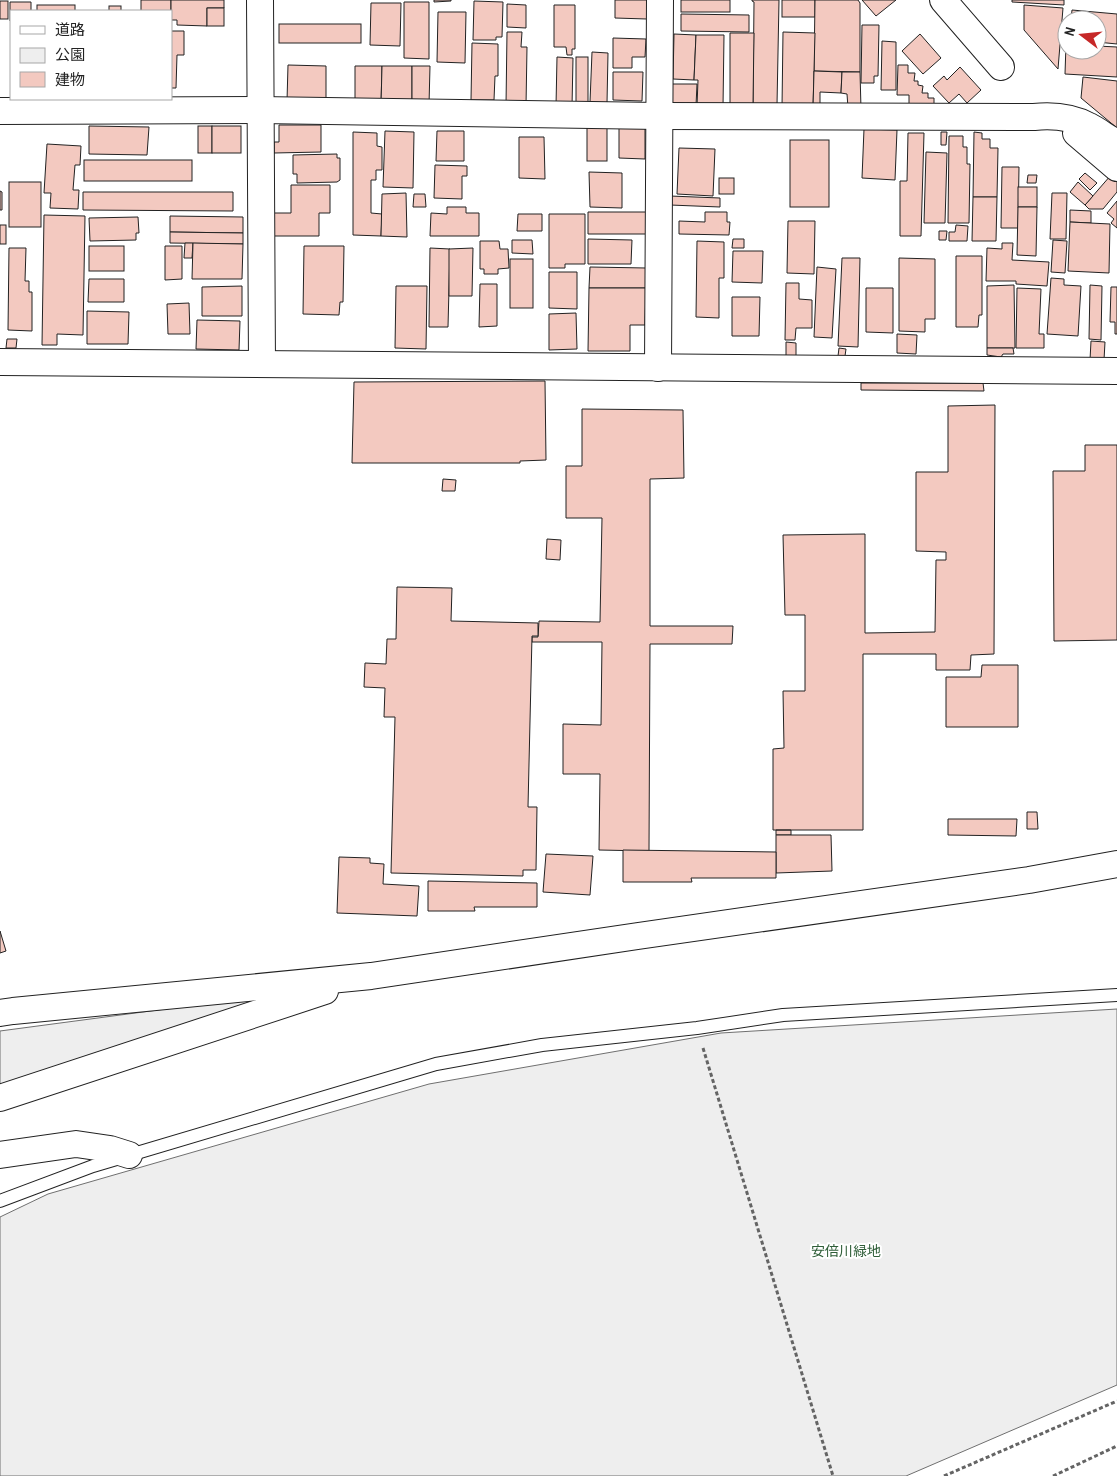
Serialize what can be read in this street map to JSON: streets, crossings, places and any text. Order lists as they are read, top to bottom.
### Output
{
  "parks": ["安倍川緑地"],
  "legend": ["道路", "公園", "建物"],
  "north": "left"
}
